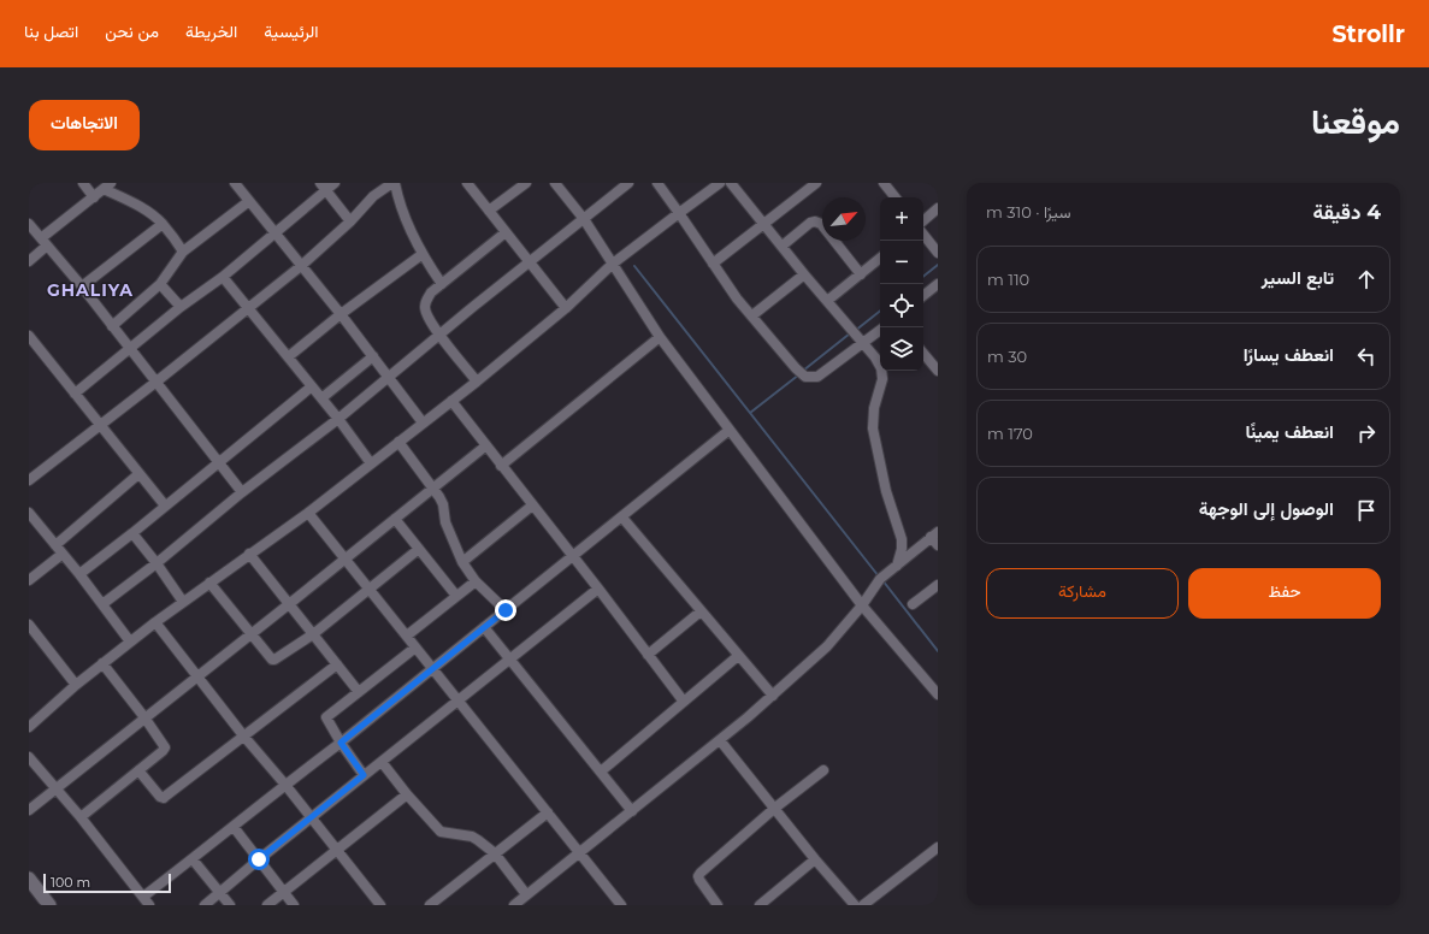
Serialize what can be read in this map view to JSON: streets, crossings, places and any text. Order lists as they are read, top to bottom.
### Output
{
  "districts": ["GHALIYA"],
  "scale_bar": "100 m",
  "north": "top right",
  "page": {
    "header": "Strollr",
    "nav": [
      "الرئيسية",
      "الخريطة",
      "من نحن",
      "اتصل بنا"
    ],
    "title": "موقعنا",
    "buttons": [
      "الاتجاهات",
      ["حفظ", "مشاركة"]
    ],
    "heading": ["4 دقيقة", "سيرًا · 310 m"],
    "map_buttons": ["+", "−"],
    "list": [
      ["تابع السير", "110 m"],
      ["انعطف يسارًا", "30 m"],
      ["انعطف يمينًا", "170 m"],
      "الوصول إلى الوجهة"
    ],
    "scale": "100 m"
  }
}
